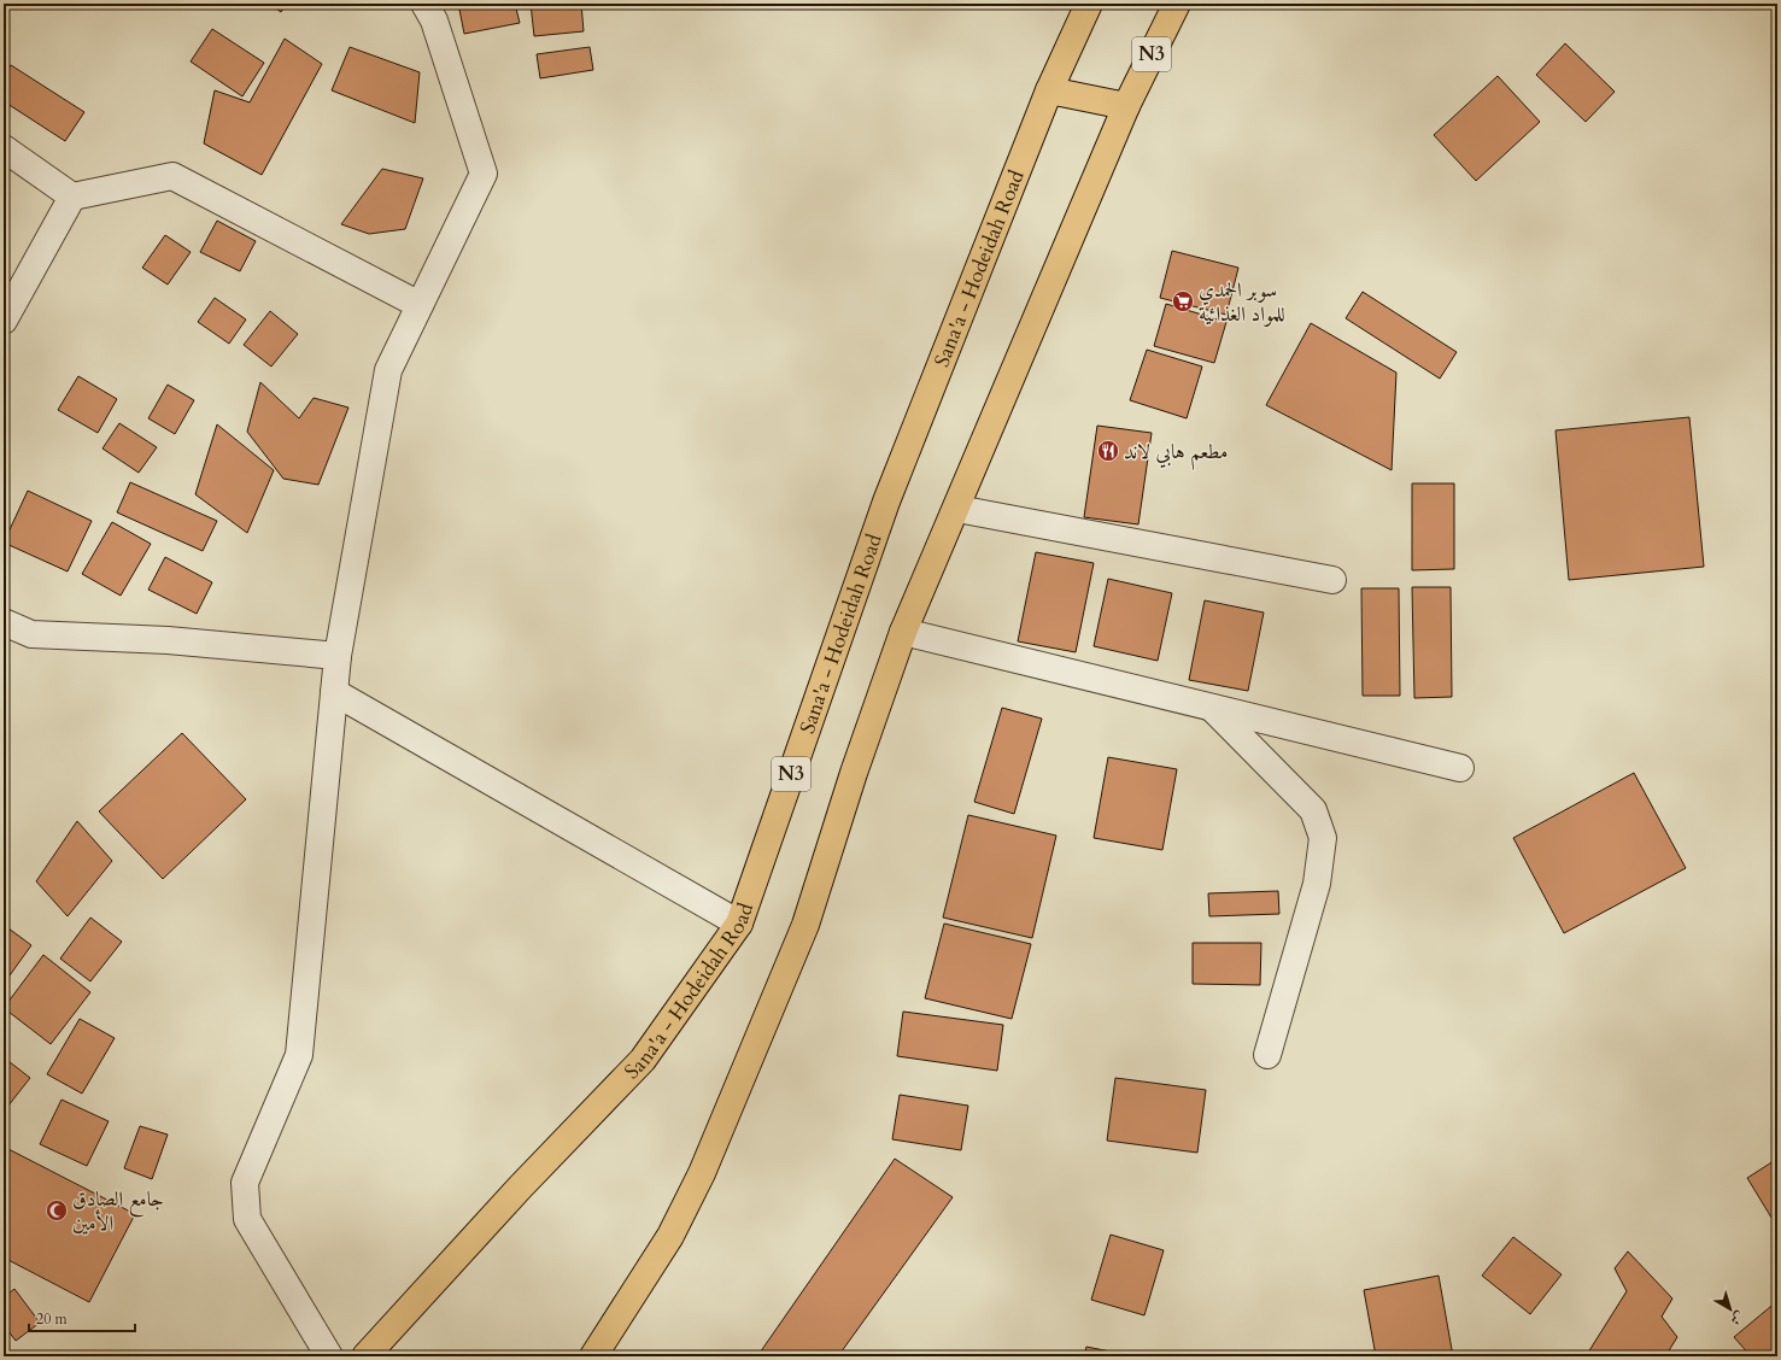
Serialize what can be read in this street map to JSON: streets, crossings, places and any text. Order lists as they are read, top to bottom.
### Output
{
  "streets": {
    "main road": ["N3", "Sana'a - Hodeidah Road"]
  },
  "places": {
    "supermarket": ["سوبر الحمدي للمواد الغذائية"],
    "restaurant": ["مطعم هابي لاند"],
    "mosque": ["جامع الصادق الأمين"]
  },
  "scale_bar": "20 m",
  "north": "bottom right"
}
